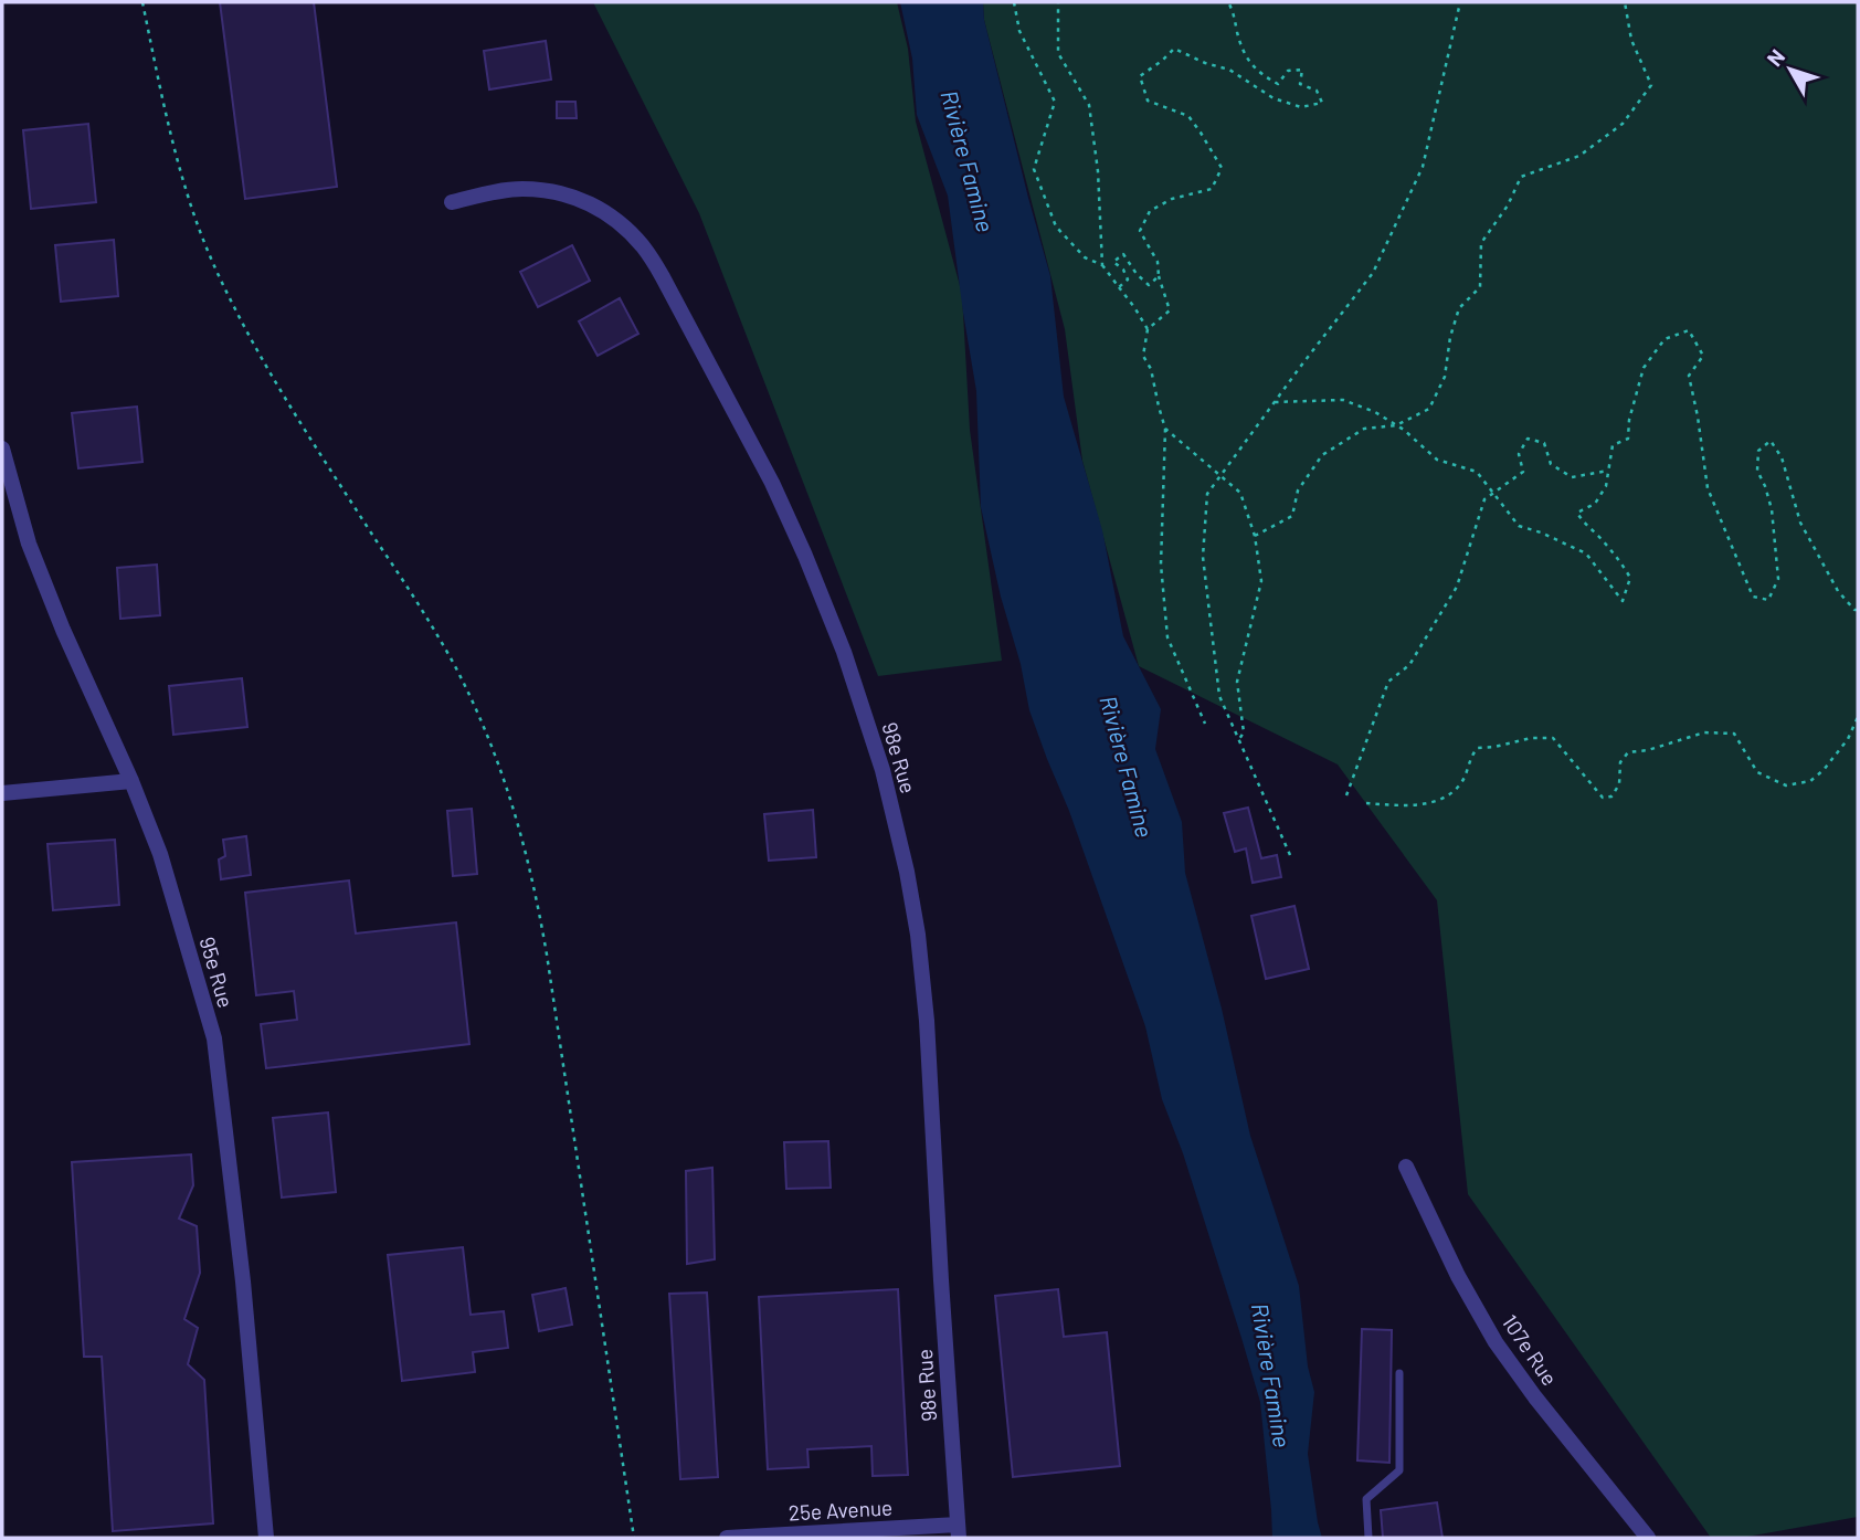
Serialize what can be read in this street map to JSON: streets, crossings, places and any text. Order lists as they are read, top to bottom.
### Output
{
  "streets": {
    "street": [
      "98e Rue",
      "95e Rue",
      "107e Rue",
      "25e Avenue"
    ]
  },
  "crossings": [
    ["98e Rue", "25e Avenue"]
  ],
  "water": ["Rivière Famine"],
  "north": "top left"
}
